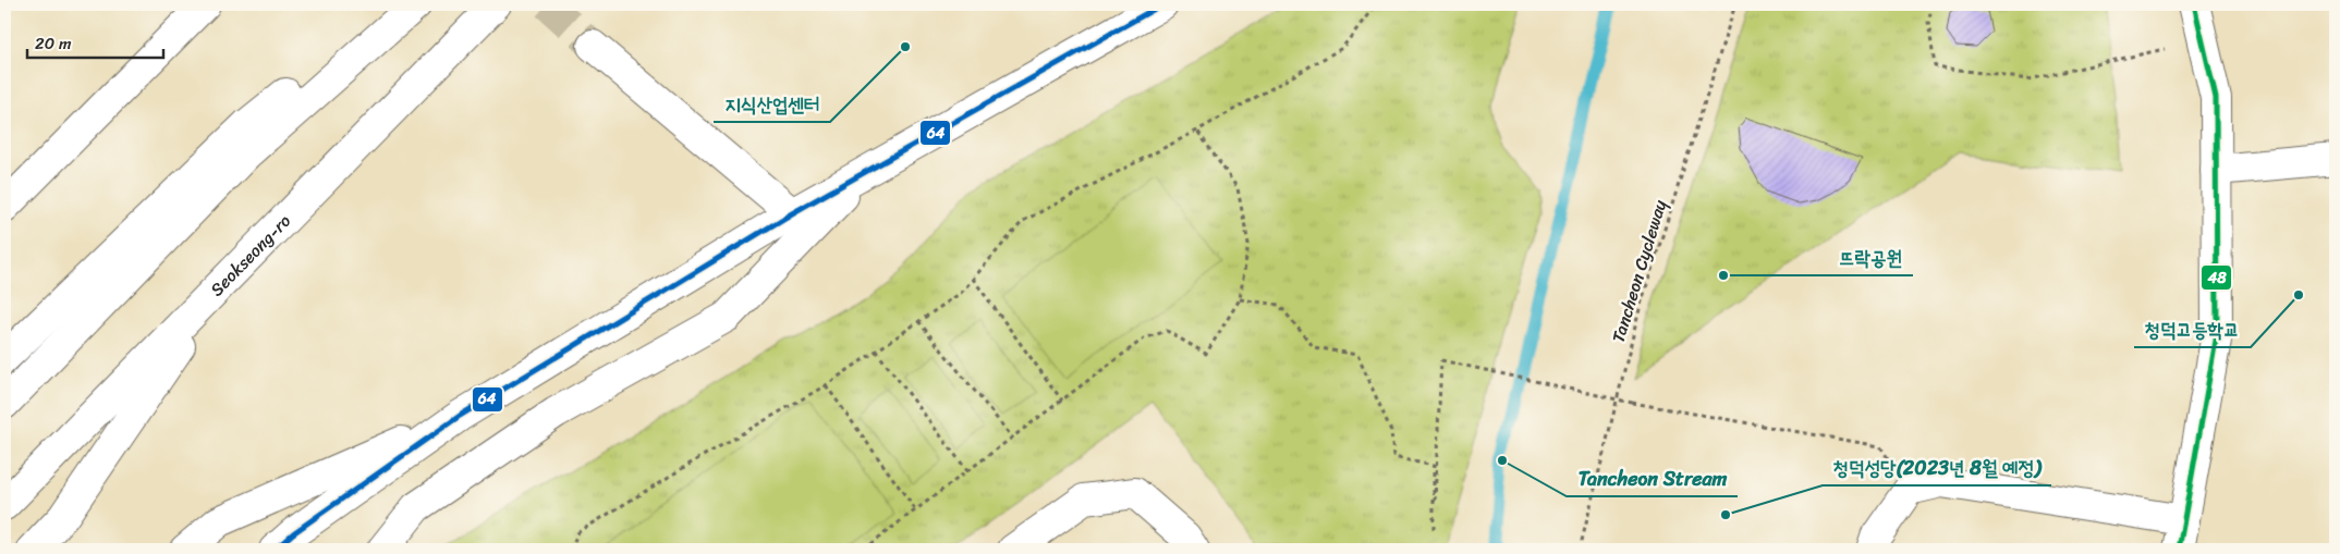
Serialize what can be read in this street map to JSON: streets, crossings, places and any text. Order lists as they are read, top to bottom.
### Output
{
  "streets": {
    "main road": ["Seokseong-ro"],
    "path": ["Tancheon Cycleway"]
  },
  "places": [
    "지식산업센터",
    "뜨락공원",
    "청덕고등학교",
    "Tancheon Stream",
    "청덕성당(2023년 8월 예정)"
  ],
  "lines": ["transit line 64", "transit line 48"],
  "scale_bar": "20 m"
}
